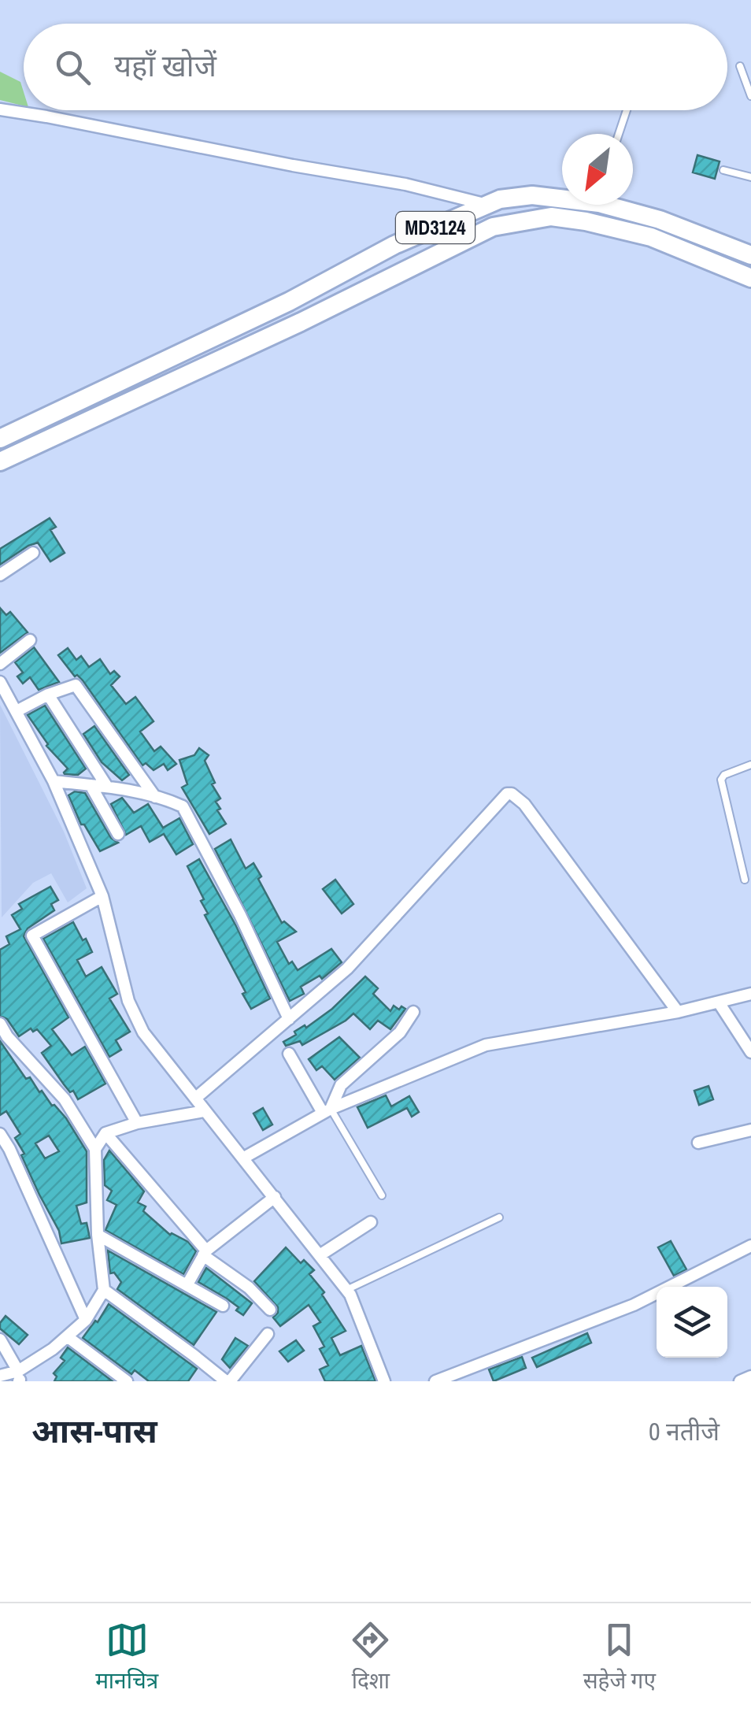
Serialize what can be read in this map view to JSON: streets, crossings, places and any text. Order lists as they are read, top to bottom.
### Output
{
  "streets": {
    "main road": ["MD3124"]
  },
  "north": "bottom left",
  "page": {
    "search": "यहाँ खोजें",
    "heading": ["आस-पास", "0 नतीजे"],
    "nav": ["मानचित्र", "दिशा", "सहेजे गए"]
  }
}
